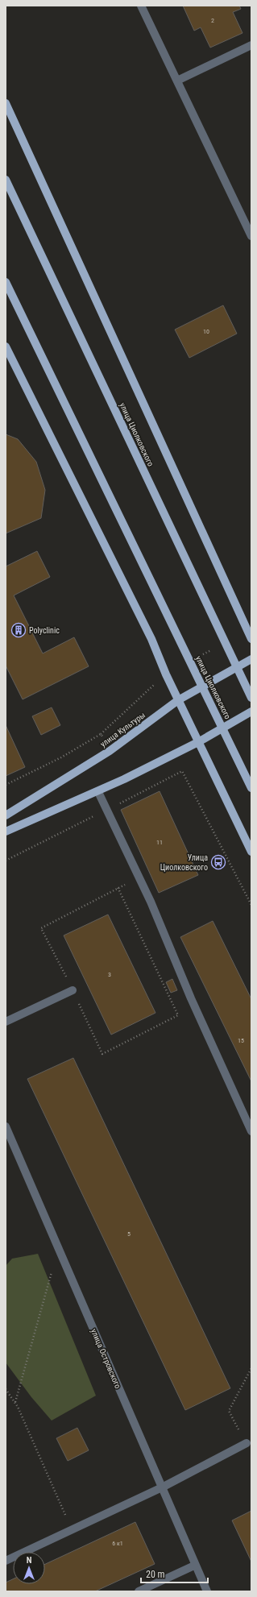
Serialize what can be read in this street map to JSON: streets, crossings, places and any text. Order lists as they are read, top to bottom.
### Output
{
  "streets": {
    "main road": ["улица Циолковского", "улица Культуры"],
    "street": ["улица Островского"]
  },
  "places": {
    "building": ["Polyclinic"],
    "bus stop": ["Улица Циолковского"]
  },
  "house_numbers": [
    "2",
    "10",
    "11",
    "3",
    "15",
    "5",
    "6 к1"
  ],
  "scale_bar": "20 m",
  "north": "top"
}
